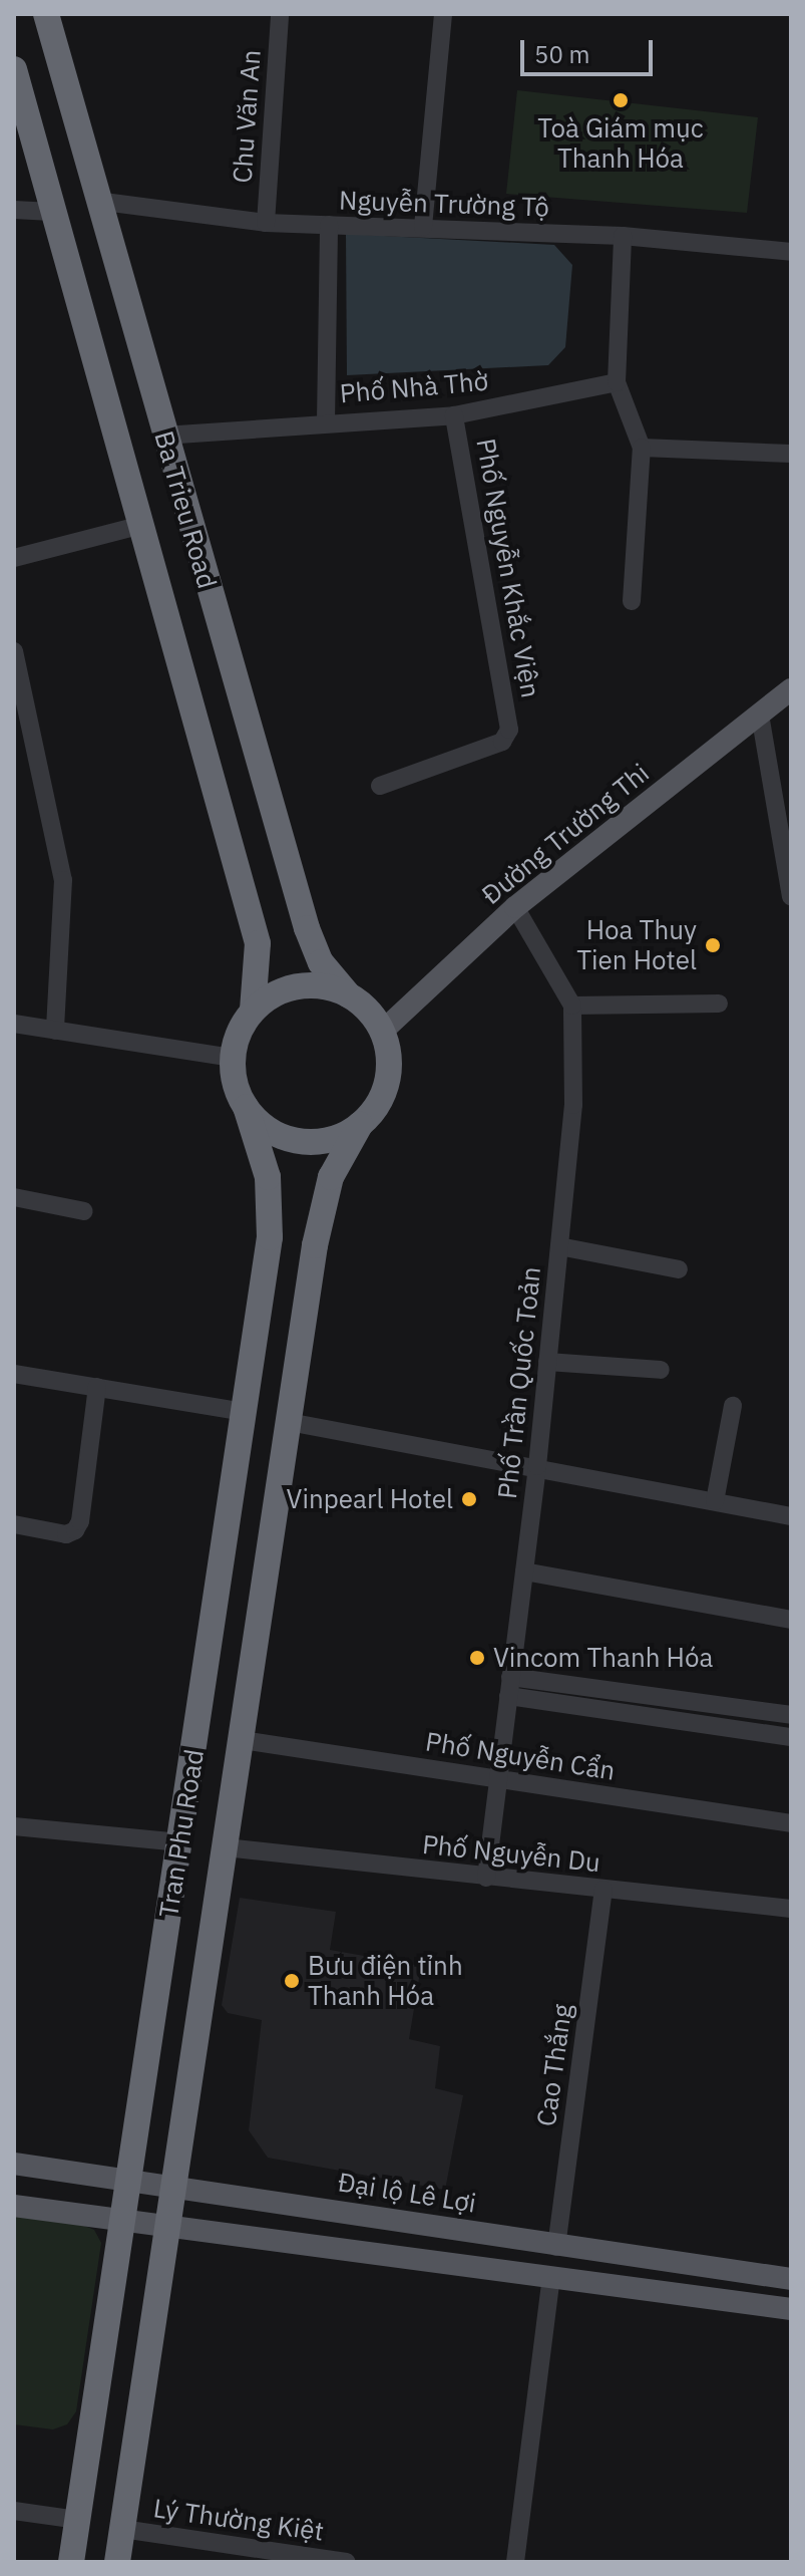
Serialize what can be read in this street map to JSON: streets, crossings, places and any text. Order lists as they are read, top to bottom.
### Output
{
  "streets": {
    "highway": ["Ba Trieu Road", "Tran Phu Road"],
    "main road": ["Đường Trường Thi", "Đại lộ Lê Lợi"],
    "street": [
      "Chu Văn An",
      "Nguyễn Trường Tộ",
      "Phố Nhà Thờ",
      "Phố Nguyễn Khắc Viện",
      "Phố Trần Quốc Toản",
      "Phố Nguyễn Cẩn",
      "Phố Nguyễn Du",
      "Cao Thắng",
      "Lý Thường Kiệt"
    ]
  },
  "crossings": [
    ["Chu Văn An", "Nguyễn Trường Tộ"],
    ["Nguyễn Trường Tộ", "Ba Trieu Road"],
    ["Phố Nhà Thờ", "Ba Trieu Road"],
    ["Phố Nhà Thờ", "Phố Nguyễn Khắc Viện"],
    ["Ba Trieu Road", "Đường Trường Thi"],
    ["Ba Trieu Road", "Tran Phu Road"],
    ["Đường Trường Thi", "Phố Trần Quốc Toản"],
    ["Đường Trường Thi", "Tran Phu Road"],
    ["Phố Trần Quốc Toản", "Phố Nguyễn Cẩn"],
    ["Phố Trần Quốc Toản", "Phố Nguyễn Du"],
    ["Phố Nguyễn Cẩn", "Tran Phu Road"],
    ["Tran Phu Road", "Phố Nguyễn Du"],
    ["Tran Phu Road", "Đại lộ Lê Lợi"],
    ["Tran Phu Road", "Lý Thường Kiệt"],
    ["Phố Nguyễn Du", "Cao Thắng"],
    ["Cao Thắng", "Đại lộ Lê Lợi"]
  ],
  "places": [
    "Toà Giám mục Thanh Hóa",
    "Hoa Thuy Tien Hotel",
    "Vinpearl Hotel",
    "Vincom Thanh Hóa",
    "Bưu điện tỉnh Thanh Hóa"
  ],
  "scale_bar": "50 m"
}
